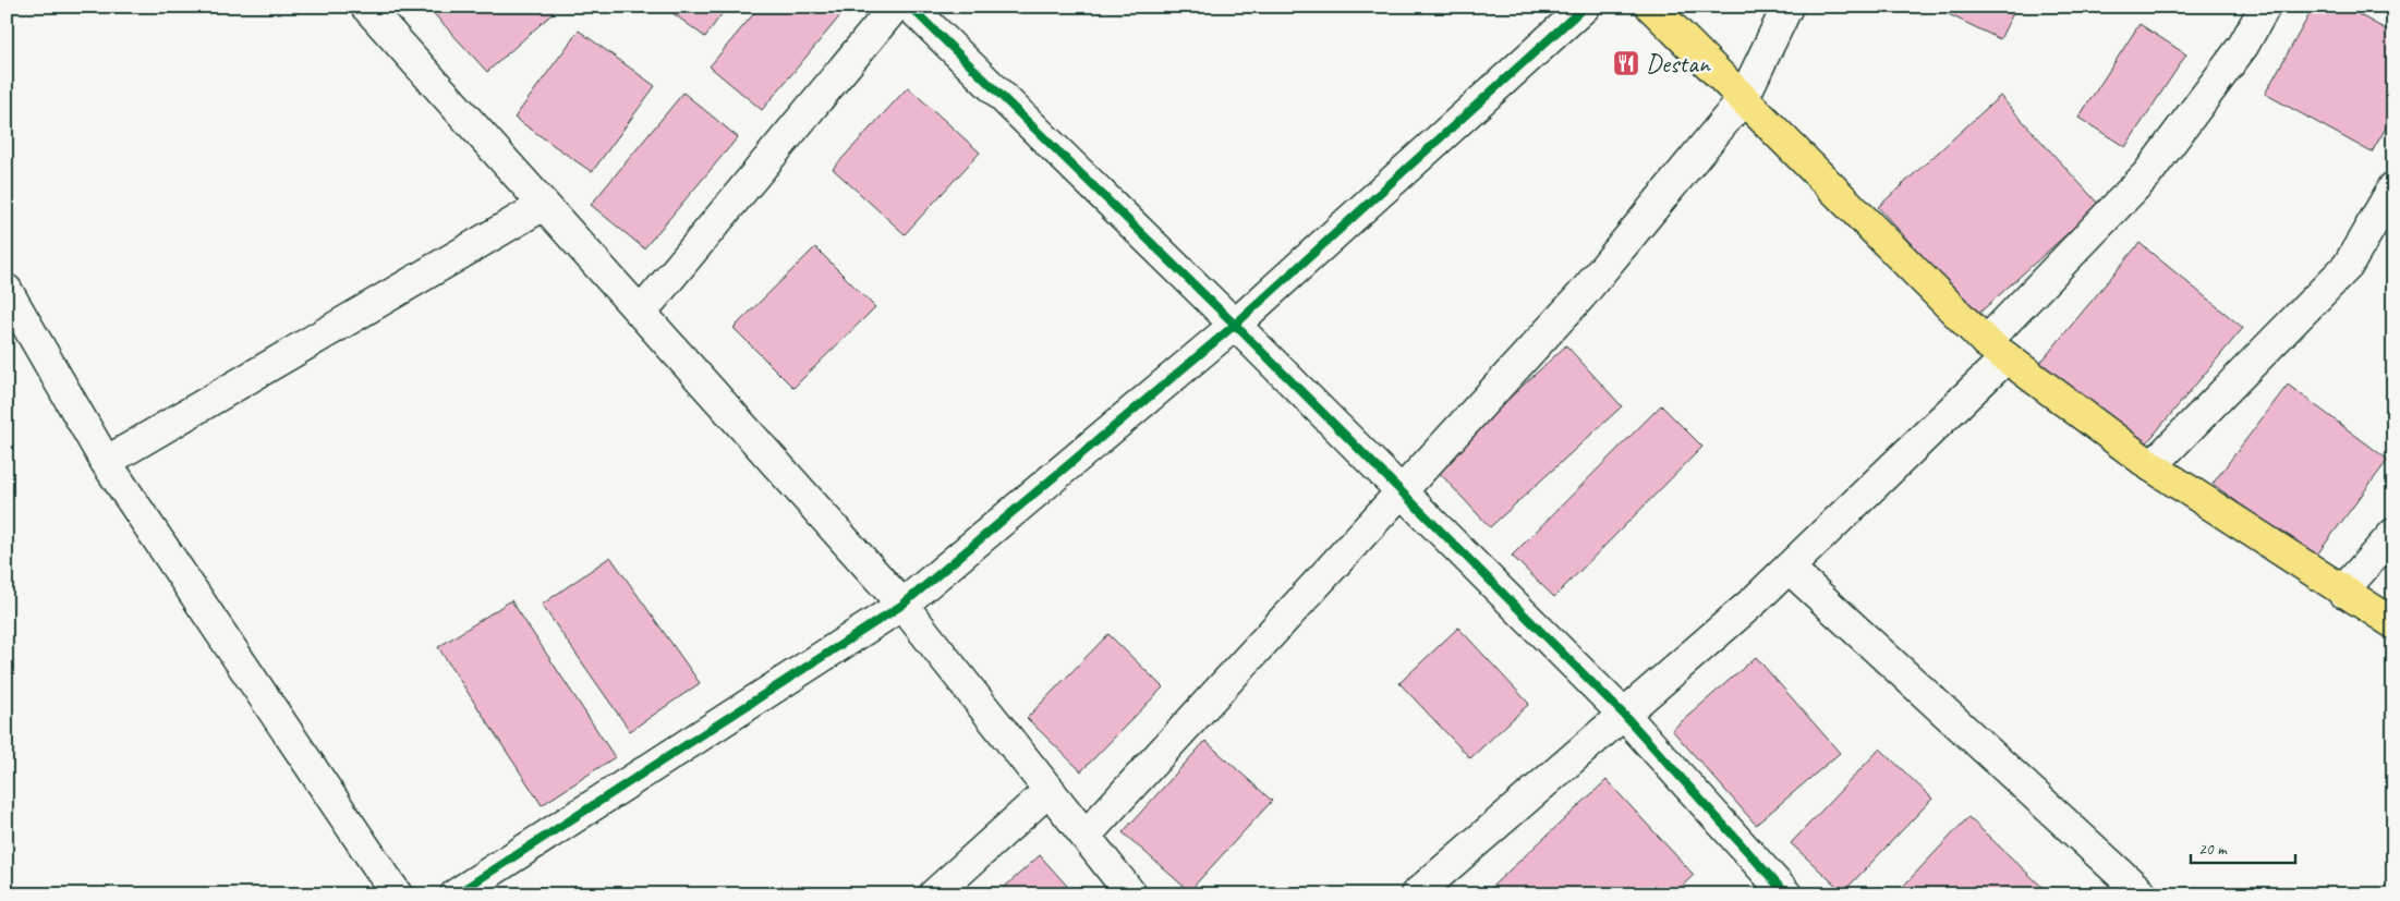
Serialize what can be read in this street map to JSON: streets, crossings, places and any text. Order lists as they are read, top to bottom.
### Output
{
  "places": {
    "restaurant": ["Destan"]
  },
  "scale_bar": "20 m"
}
